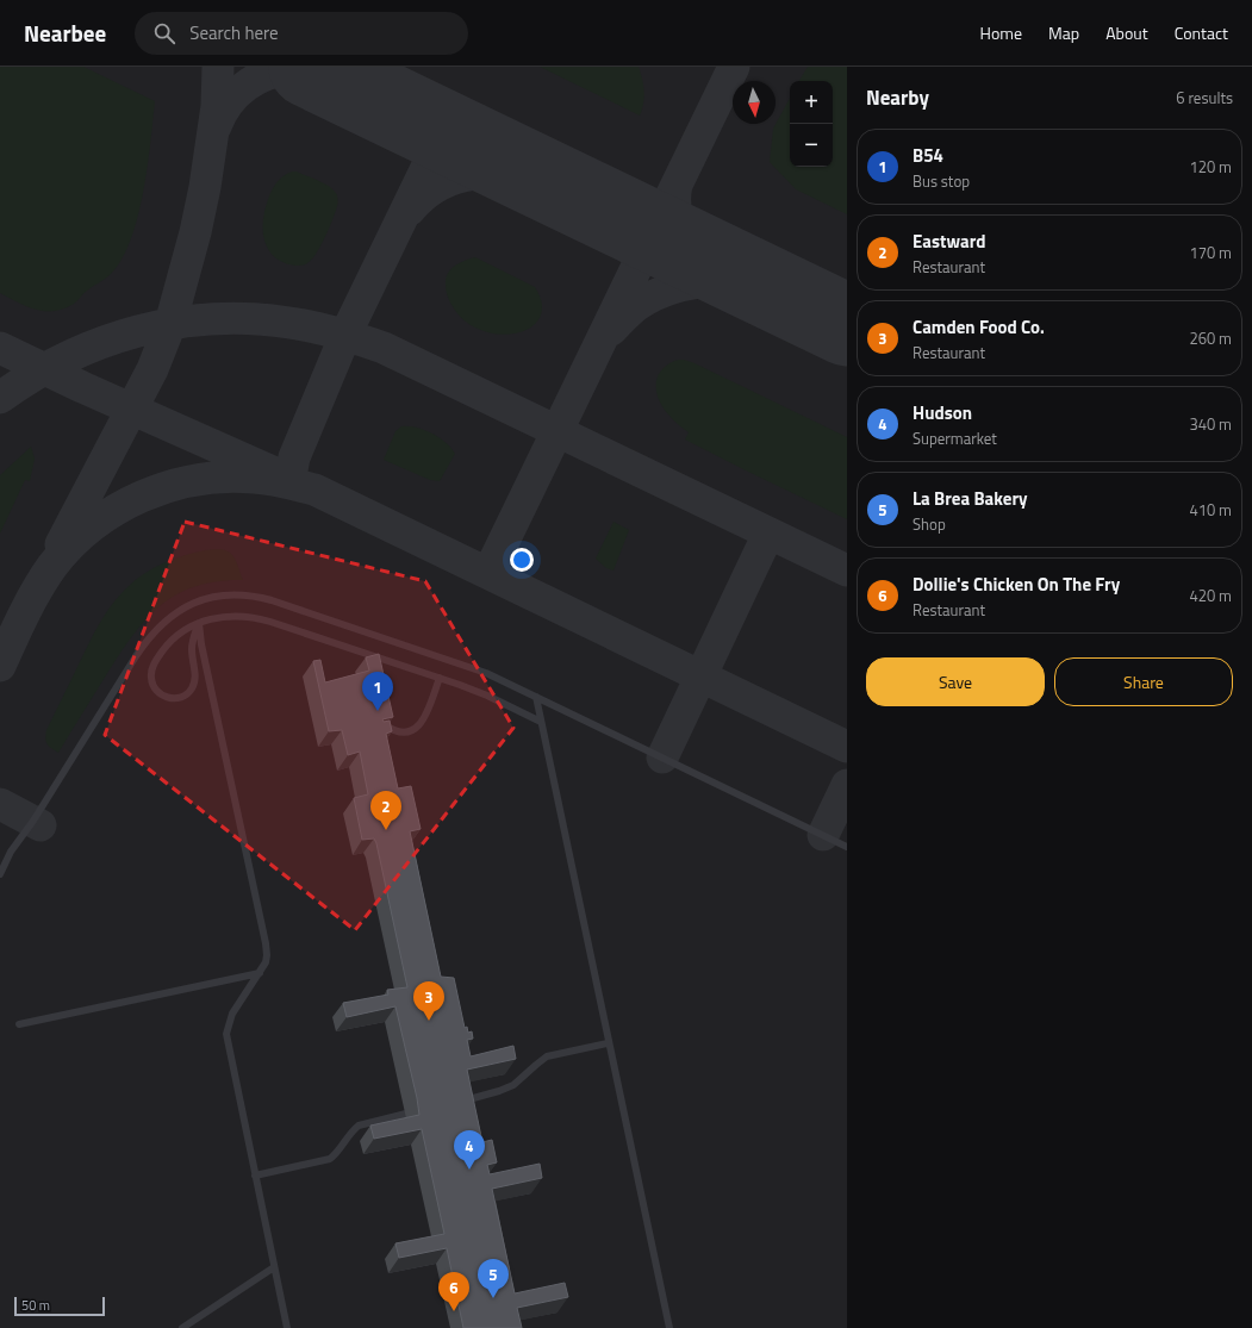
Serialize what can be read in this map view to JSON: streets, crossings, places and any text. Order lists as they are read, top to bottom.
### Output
{
  "scale_bar": "50 m",
  "north": "bottom",
  "page": {
    "header": "Nearbee",
    "search": "Search here",
    "nav": [
      "Home",
      "Map",
      "About",
      "Contact"
    ],
    "heading": ["Nearby", "6 results"],
    "map_buttons": ["+", "−"],
    "list": [
      {
        "mark": "1",
        "name": "B54",
        "note": "Bus stop",
        "value": "120 m"
      },
      {
        "mark": "2",
        "name": "Eastward",
        "note": "Restaurant",
        "value": "170 m"
      },
      {
        "mark": "3",
        "name": "Camden Food Co.",
        "note": "Restaurant",
        "value": "260 m"
      },
      {
        "mark": "4",
        "name": "Hudson",
        "note": "Supermarket",
        "value": "340 m"
      },
      {
        "mark": "5",
        "name": "La Brea Bakery",
        "note": "Shop",
        "value": "410 m"
      },
      {
        "mark": "6",
        "name": "Dollie's Chicken On The Fry",
        "note": "Restaurant",
        "value": "420 m"
      }
    ],
    "buttons": ["Save", "Share"],
    "pins": [
      "1",
      "2",
      "3",
      "4",
      "5",
      "6"
    ],
    "scale": "50 m"
  }
}
